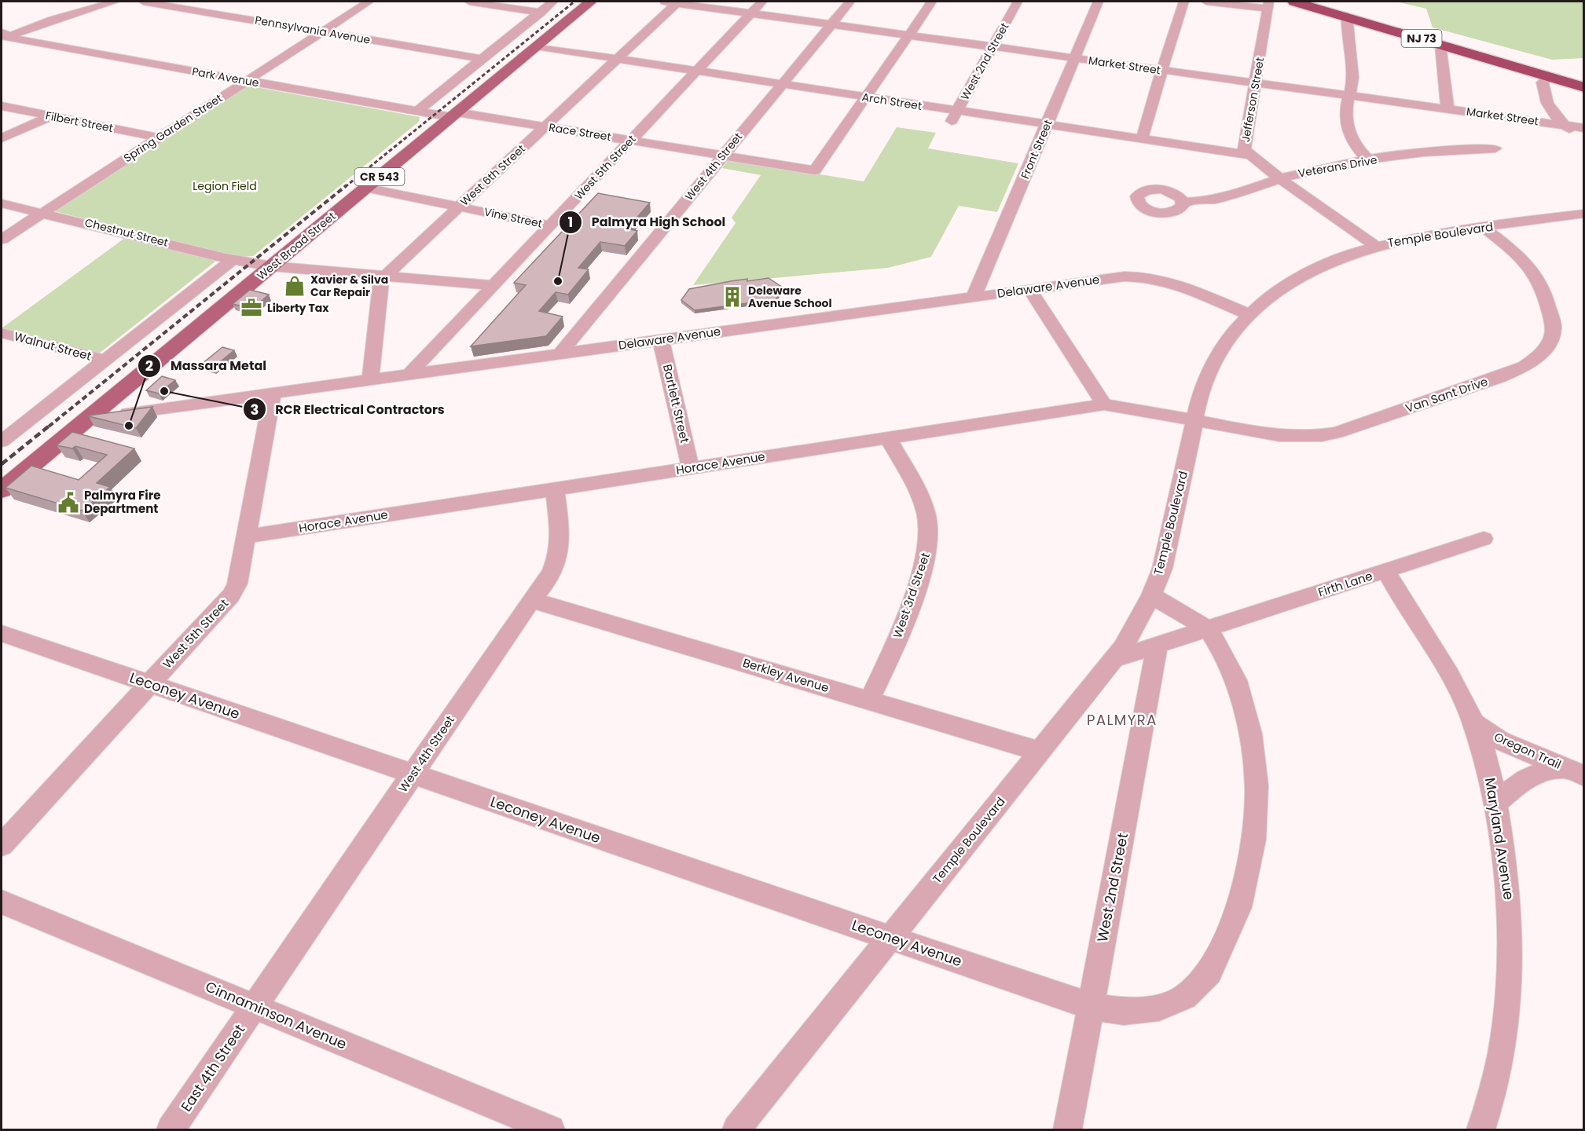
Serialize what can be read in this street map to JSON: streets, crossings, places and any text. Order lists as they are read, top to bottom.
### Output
{
  "streets": {
    "highway": ["NJ 73"],
    "main road": ["CR 543", "West Broad Street"],
    "street": [
      "Pennsylvania Avenue",
      "West 2nd Street",
      "Market Street",
      "Park Avenue",
      "Jefferson Street",
      "Arch Street",
      "Filbert Street",
      "Spring Garden Street",
      "Race Street",
      "Front Street",
      "West 4th Street",
      "Veterans Drive",
      "West 5th Street",
      "West 6th Street",
      "Vine Street",
      "Chestnut Street",
      "Temple Boulevard",
      "Delaware Avenue",
      "Walnut Street",
      "Van Sant Drive",
      "Bartlett Street",
      "Horace Avenue",
      "Firth Lane",
      "West 3rd Street",
      "Berkley Avenue",
      "Leconey Avenue",
      "Oregon Trail",
      "Maryland Avenue",
      "Cinnaminson Avenue",
      "East 4th Street"
    ]
  },
  "crossings": [
    ["Pennsylvania Avenue", "Spring Garden Street"],
    ["West 2nd Street", "Market Street"],
    ["West 2nd Street", "Arch Street"],
    ["West 2nd Street", "Firth Lane"],
    ["West 2nd Street", "Leconey Avenue"],
    ["Market Street", "Jefferson Street"],
    ["Market Street", "Front Street"],
    ["Market Street", "West 4th Street"],
    ["Market Street", "West 5th Street"],
    ["Market Street", "West 6th Street"],
    ["Park Avenue", "Spring Garden Street"],
    ["Park Avenue", "Race Street"],
    ["Park Avenue", "West Broad Street"],
    ["Jefferson Street", "Arch Street"],
    ["Jefferson Street", "Veterans Drive"],
    ["Jefferson Street", "Temple Boulevard"],
    ["Arch Street", "Race Street"],
    ["Arch Street", "Front Street"],
    ["Arch Street", "West 4th Street"],
    ["Arch Street", "West 5th Street"],
    ["Arch Street", "West 6th Street"],
    ["Arch Street", "West Broad Street"],
    ["Filbert Street", "Spring Garden Street"],
    ["Spring Garden Street", "Chestnut Street"],
    ["Race Street", "West 4th Street"],
    ["Race Street", "West 5th Street"],
    ["Race Street", "West 6th Street"],
    ["Race Street", "West Broad Street"],
    ["Front Street", "Delaware Avenue"],
    ["West 4th Street", "Delaware Avenue"],
    ["West 4th Street", "Horace Avenue"],
    ["West 4th Street", "Berkley Avenue"],
    ["West 4th Street", "Leconey Avenue"],
    ["West 4th Street", "Cinnaminson Avenue"],
    ["West 4th Street", "East 4th Street"],
    ["West 5th Street", "Vine Street"],
    ["West 5th Street", "Chestnut Street"],
    ["West 5th Street", "Delaware Avenue"],
    ["West 5th Street", "Horace Avenue"],
    ["West 5th Street", "Leconey Avenue"],
    ["West 6th Street", "Vine Street"],
    ["West 6th Street", "Chestnut Street"],
    ["West 6th Street", "Delaware Avenue"],
    ["Vine Street", "West Broad Street"],
    ["Chestnut Street", "West Broad Street"],
    ["Temple Boulevard", "Delaware Avenue"],
    ["Temple Boulevard", "Van Sant Drive"],
    ["Temple Boulevard", "Horace Avenue"],
    ["Temple Boulevard", "Firth Lane"],
    ["Temple Boulevard", "Berkley Avenue"],
    ["Temple Boulevard", "Leconey Avenue"],
    ["West Broad Street", "Delaware Avenue"],
    ["Delaware Avenue", "Bartlett Street"],
    ["Van Sant Drive", "Horace Avenue"],
    ["Bartlett Street", "Horace Avenue"],
    ["Horace Avenue", "West 3rd Street"],
    ["Firth Lane", "Leconey Avenue"],
    ["Firth Lane", "Maryland Avenue"],
    ["West 3rd Street", "Berkley Avenue"],
    ["Oregon Trail", "Maryland Avenue"],
    ["Cinnaminson Avenue", "East 4th Street"]
  ],
  "districts": ["PALMYRA"],
  "parks": ["Legion Field"],
  "places": {
    "other": ["Palmyra High School", "RCR Electrical Contractors", "Massara Metal"],
    "shop": ["Xavier & Silva Car Repair"],
    "building": ["Deleware Avenue School"],
    "office": ["Liberty Tax"],
    "public building": ["Palmyra Fire Department"]
  }
}
